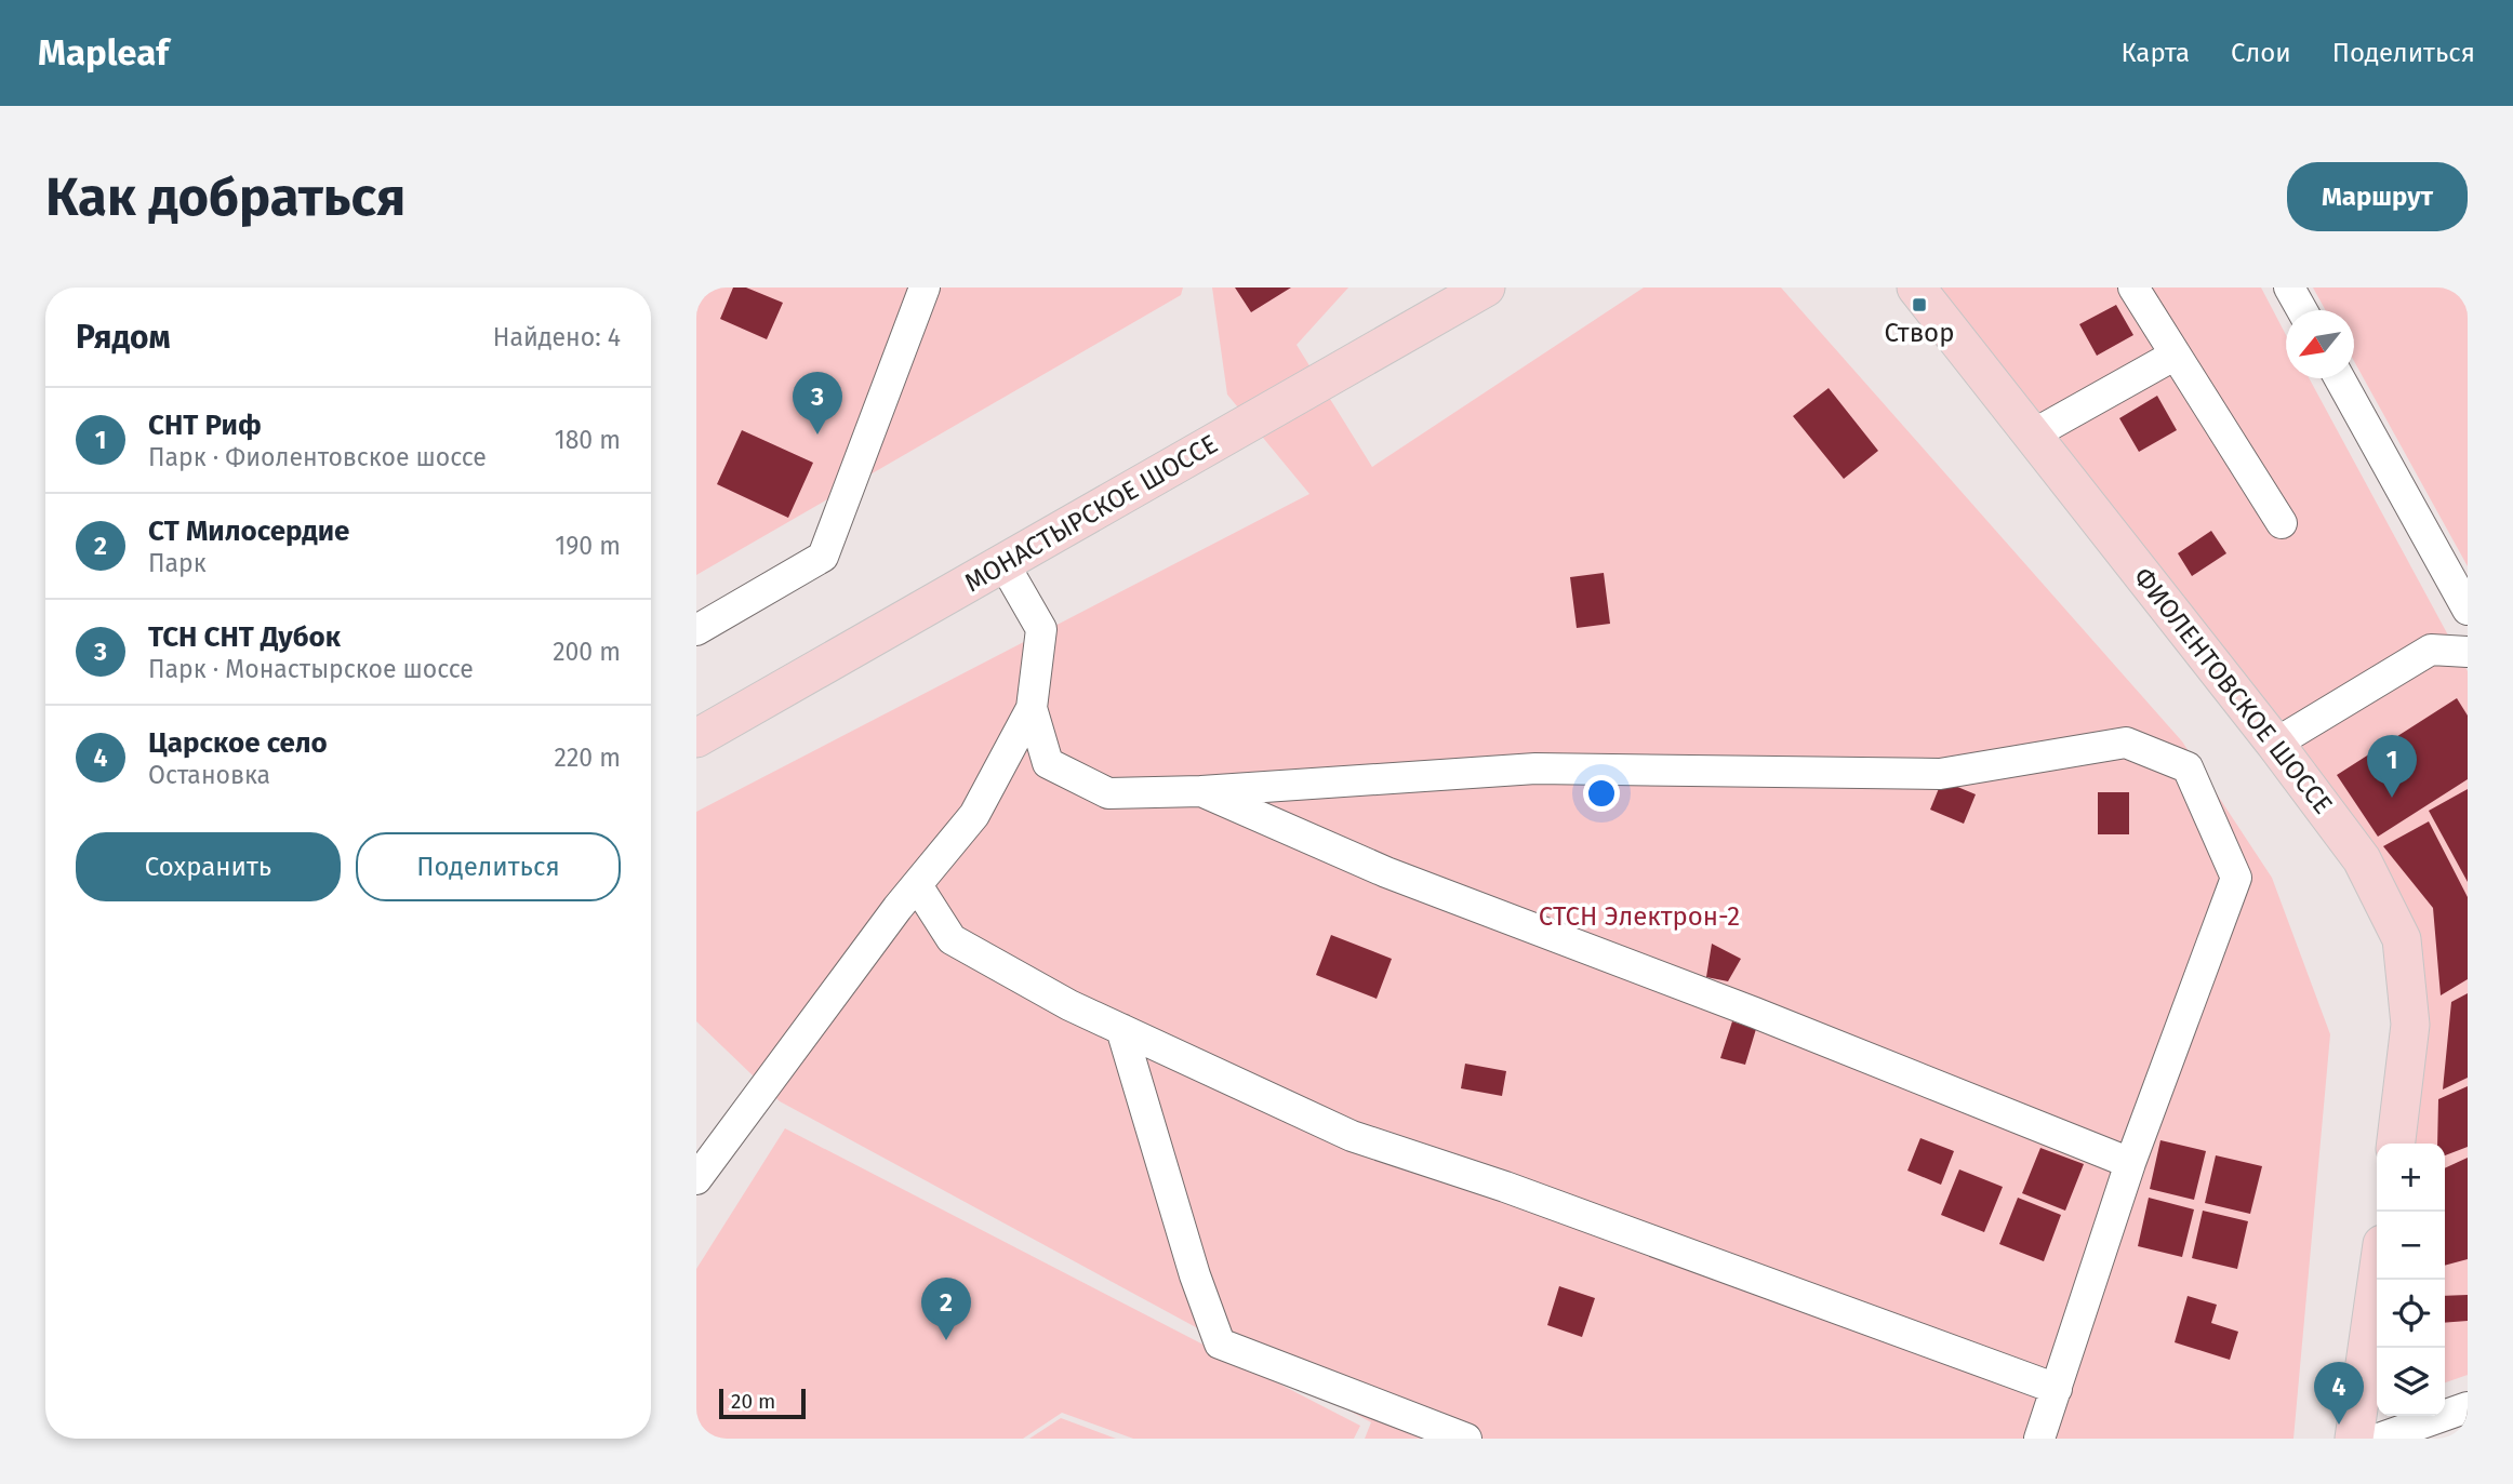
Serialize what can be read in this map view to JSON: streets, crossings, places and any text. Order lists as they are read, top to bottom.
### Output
{
  "streets": {
    "main road": ["МОНАСТЫРСКОЕ ШОССЕ", "ФИОЛЕНТОВСКОЕ ШОССЕ"]
  },
  "parks": ["СТСН Электрон-2"],
  "places": {
    "transit": ["Створ"]
  },
  "scale_bar": "20 m",
  "north": "bottom left",
  "page": {
    "header": "Mapleaf",
    "nav": ["Карта", "Слои", "Поделиться"],
    "buttons": [
      "Маршрут",
      ["Сохранить", "Поделиться"]
    ],
    "title": "Как добраться",
    "heading": ["Рядом", "Найдено: 4"],
    "pins": [
      "3",
      "1",
      "2",
      "4"
    ],
    "list": [
      {
        "mark": "1",
        "name": "СНТ Риф",
        "note": "Парк · Фиолентовское шоссе",
        "value": "180 m"
      },
      {
        "mark": "2",
        "name": "СТ Милосердие",
        "note": "Парк",
        "value": "190 m"
      },
      {
        "mark": "3",
        "name": "ТСН СНТ Дубок",
        "note": "Парк · Монастырское шоссе",
        "value": "200 m"
      },
      {
        "mark": "4",
        "name": "Царское село",
        "note": "Остановка",
        "value": "220 m"
      }
    ],
    "map_buttons": ["+", "−"],
    "scale": "20 m"
  }
}
